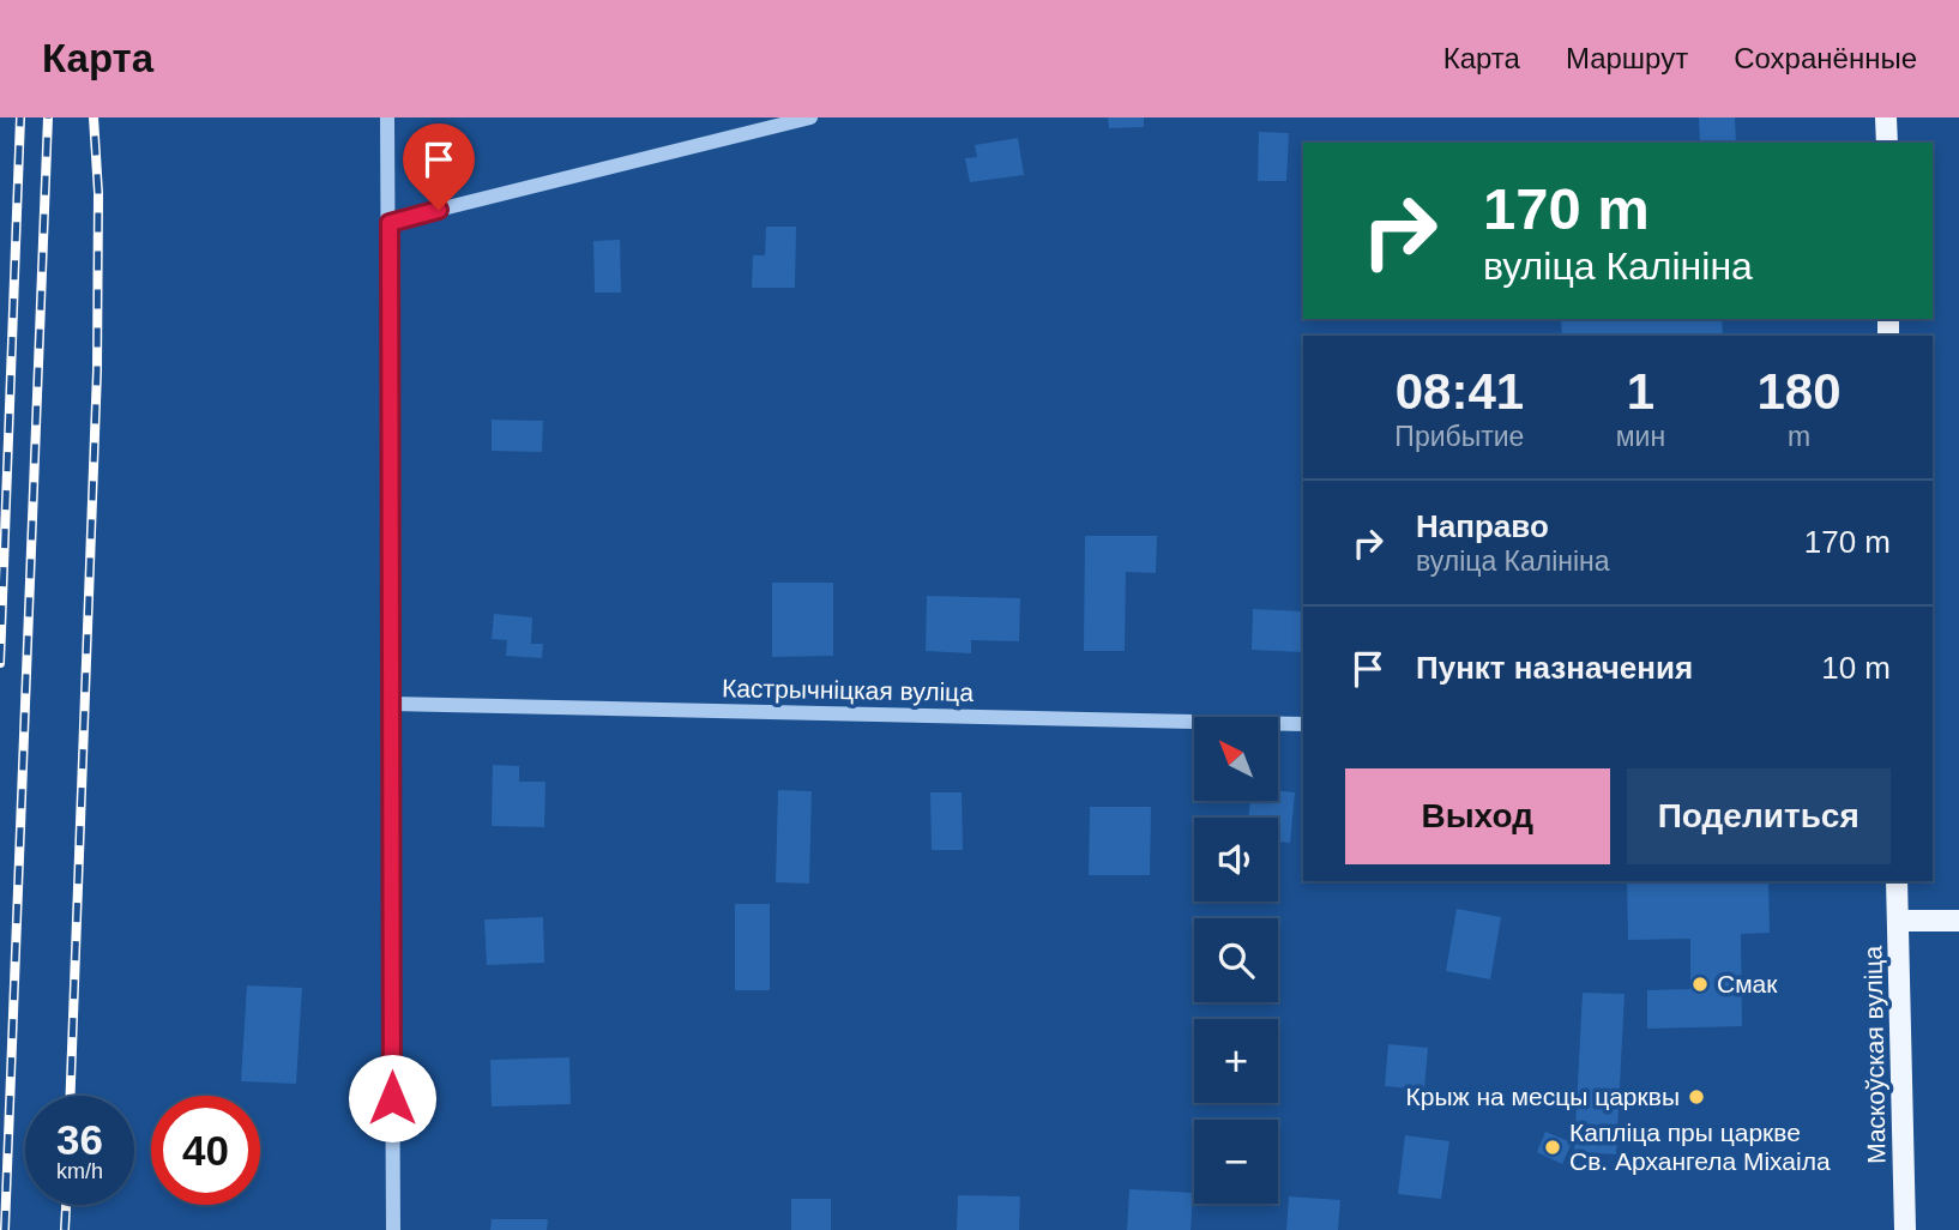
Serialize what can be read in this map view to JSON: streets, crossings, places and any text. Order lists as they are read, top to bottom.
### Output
{
  "streets": {
    "main road": ["Маскоўская вуліца"],
    "street": ["Кастрычніцкая вуліца"]
  },
  "places": ["Смак", "Крыж на месцы царквы", "Капліца пры царкве Св. Архангела Міхаіла"],
  "north": "top left",
  "page": {
    "header": "Карта",
    "nav": ["Карта", "Маршрут", "Сохранённые"],
    "turn": ["170 m", "вуліца Калініна"],
    "eta": [
      "08:41",
      "Прибытие",
      "1",
      "мин",
      "180",
      "m"
    ],
    "list": [
      {
        "name": "Направо",
        "note": "вуліца Калініна",
        "value": "170 m"
      },
      {
        "name": "Пункт назначения",
        "value": "10 m"
      }
    ],
    "map_buttons": ["+", "−"],
    "buttons": ["Выход", "Поделиться"],
    "speed": "36 km/h",
    "limit": "40"
  }
}
